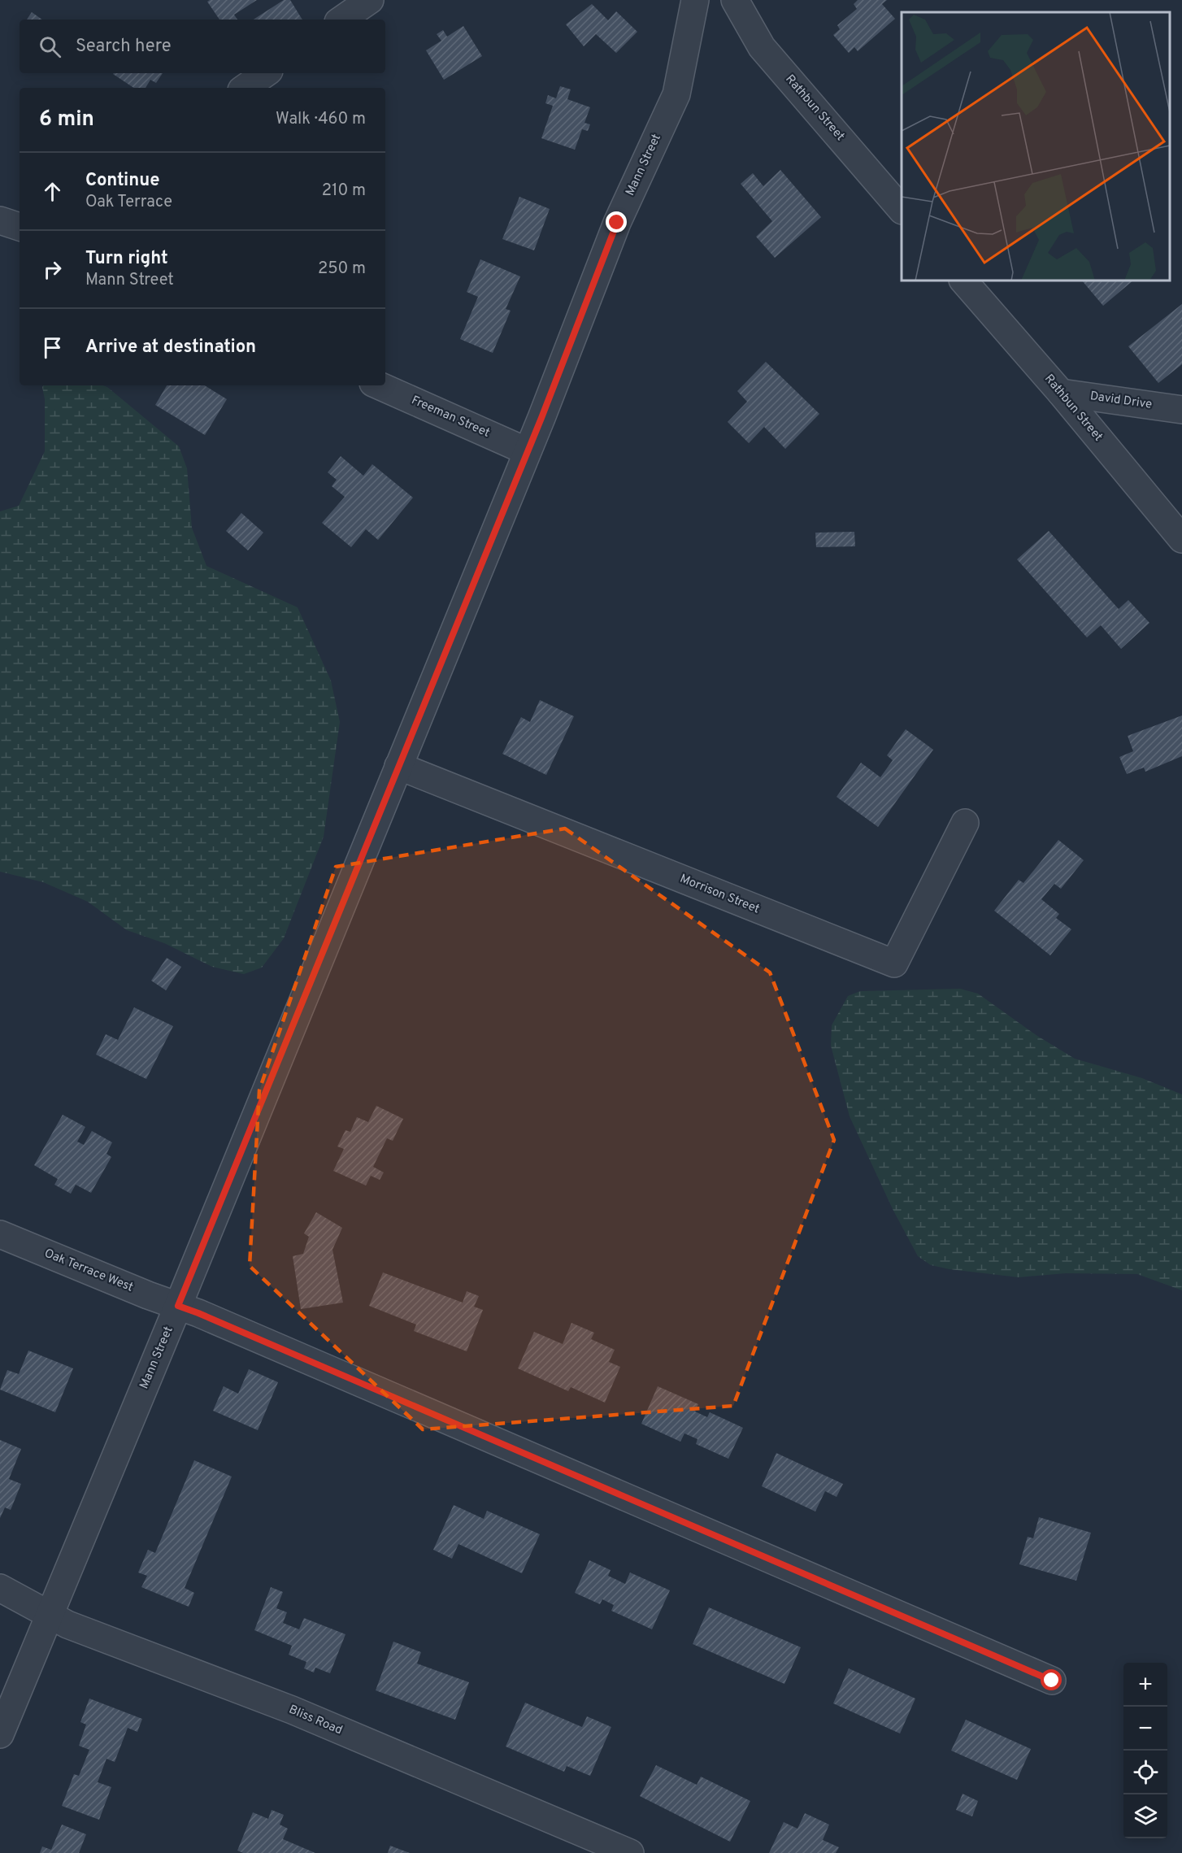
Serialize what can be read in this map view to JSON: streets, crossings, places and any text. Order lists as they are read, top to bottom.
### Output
{
  "streets": {
    "street": [
      "Rathbun Street",
      "Mann Street",
      "David Drive",
      "Freeman Street",
      "Morrison Street",
      "Oak Terrace West",
      "Bliss Road"
    ]
  },
  "crossings": [
    ["Rathbun Street", "David Drive"],
    ["Mann Street", "Freeman Street"],
    ["Mann Street", "Morrison Street"],
    ["Mann Street", "Oak Terrace West"],
    ["Mann Street", "Bliss Road"]
  ],
  "page": {
    "search": "Search here",
    "heading": ["6 min", "Walk · 460 m"],
    "list": [
      ["Continue", "Oak Terrace", "210 m"],
      ["Turn right", "Mann Street", "250 m"],
      "Arrive at destination"
    ],
    "map_buttons": ["+", "−"]
  }
}
